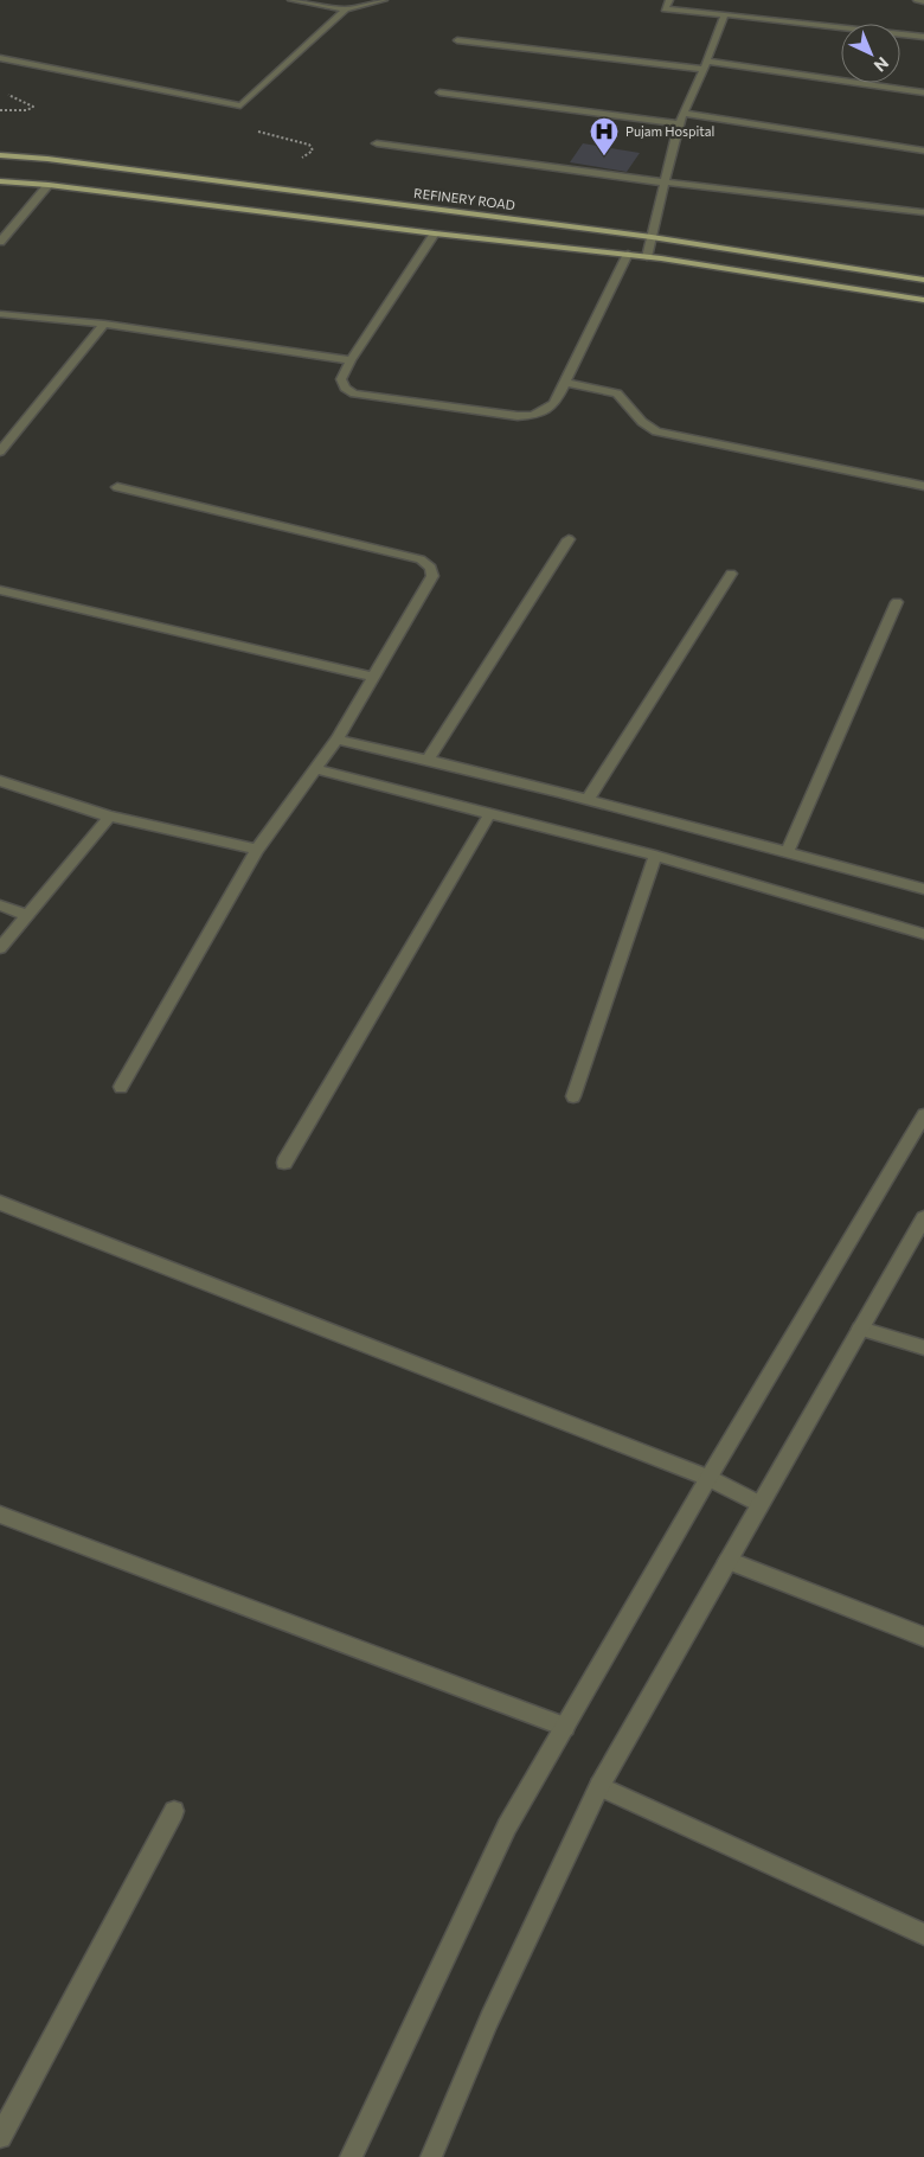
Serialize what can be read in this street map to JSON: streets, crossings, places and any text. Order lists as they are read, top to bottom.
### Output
{
  "streets": {
    "main road": ["REFINERY ROAD"]
  },
  "places": {
    "hospital": ["Pujam Hospital"]
  },
  "north": "bottom right"
}
